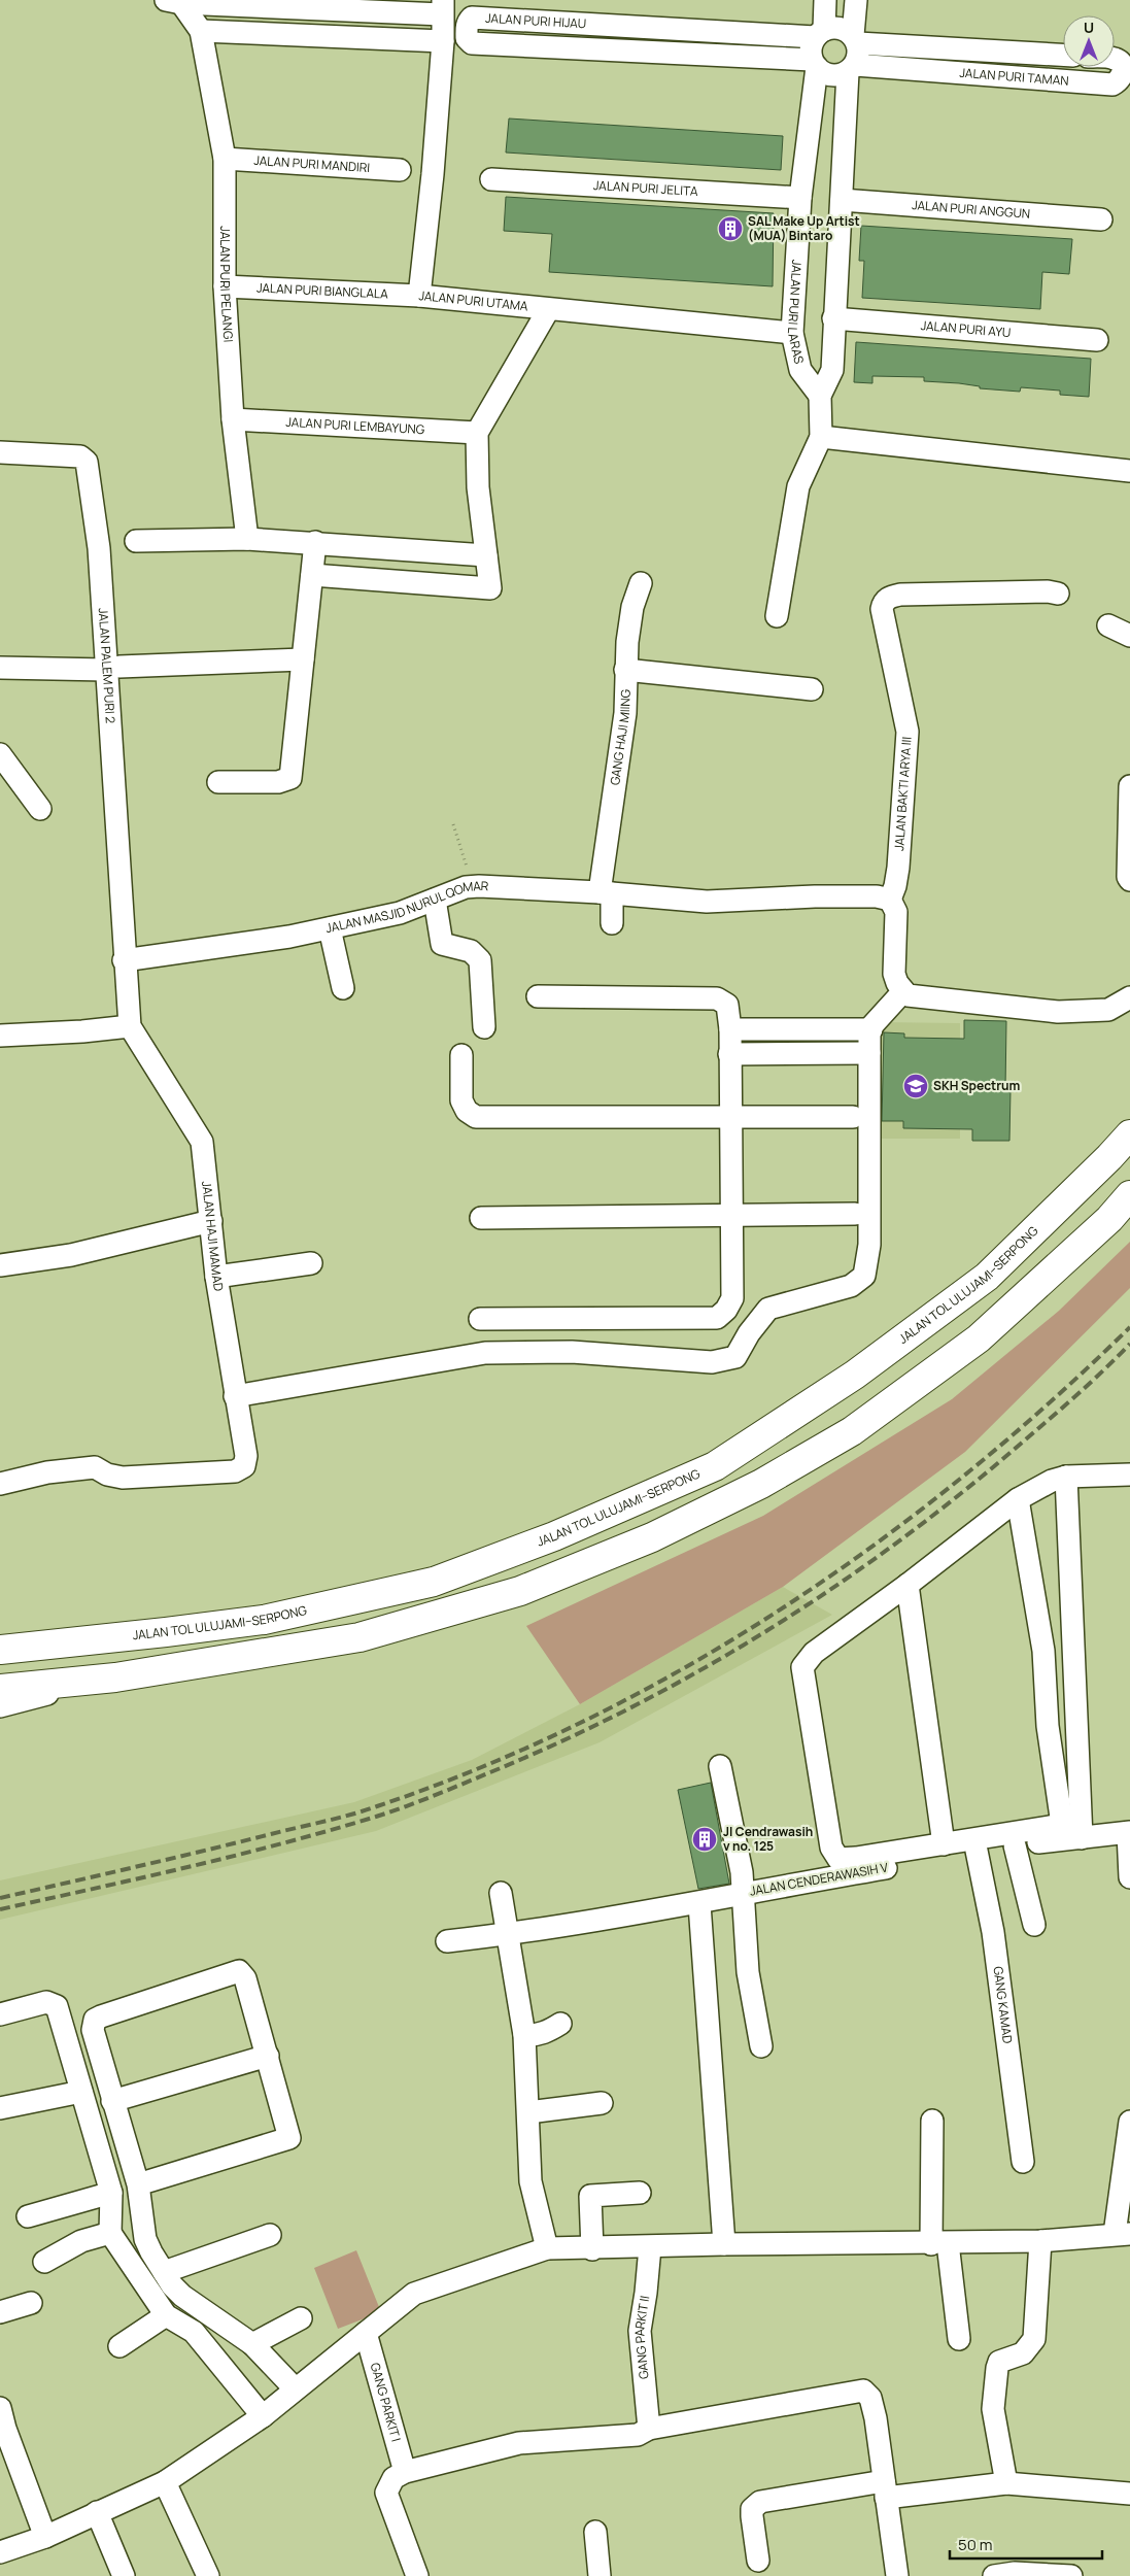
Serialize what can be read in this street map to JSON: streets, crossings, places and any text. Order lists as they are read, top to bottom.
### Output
{
  "streets": {
    "highway": ["JALAN TOL ULUJAMI–SERPONG"],
    "street": [
      "JALAN PURI HIJAU",
      "JALAN PURI TAMAN",
      "JALAN PURI MANDIRI",
      "JALAN PURI JELITA",
      "JALAN PURI ANGGUN",
      "JALAN PURI PELANGI",
      "JALAN PURI BIANGLALA",
      "JALAN PURI UTAMA",
      "JALAN PURI LARAS",
      "JALAN PURI AYU",
      "JALAN PURI LEMBAYUNG",
      "JALAN PALEM PURI 2",
      "GANG HAJI MIING",
      "JALAN BAKTI ARYA III",
      "JALAN MASJID NURUL QOMAR",
      "JALAN HAJI MAMAD",
      "JALAN CENDERAWASIH V",
      "GANG KAMAD",
      "GANG PARKIT II",
      "GANG PARKIT I"
    ]
  },
  "crossings": [
    ["JALAN PURI HIJAU", "JALAN PURI TAMAN"],
    ["JALAN PURI HIJAU", "JALAN PURI LARAS"],
    ["JALAN PURI TAMAN", "JALAN PURI LARAS"],
    ["JALAN PURI MANDIRI", "JALAN PURI PELANGI"],
    ["JALAN PURI JELITA", "JALAN PURI LARAS"],
    ["JALAN PURI PELANGI", "JALAN PURI BIANGLALA"],
    ["JALAN PURI PELANGI", "JALAN PURI UTAMA"],
    ["JALAN PURI PELANGI", "JALAN PURI LEMBAYUNG"],
    ["JALAN PURI BIANGLALA", "JALAN PURI UTAMA"],
    ["JALAN PURI UTAMA", "JALAN PURI LARAS"],
    ["JALAN PALEM PURI 2", "JALAN MASJID NURUL QOMAR"],
    ["GANG HAJI MIING", "JALAN MASJID NURUL QOMAR"],
    ["JALAN BAKTI ARYA III", "JALAN MASJID NURUL QOMAR"],
    ["JALAN CENDERAWASIH V", "GANG KAMAD"]
  ],
  "places": {
    "building": ["SAL Make Up Artist (MUA) Bintaro", "Jl Cendrawasih v no. 125"],
    "school or university": ["SKH Spectrum"]
  },
  "scale_bar": "50 m",
  "north": "top"
}
